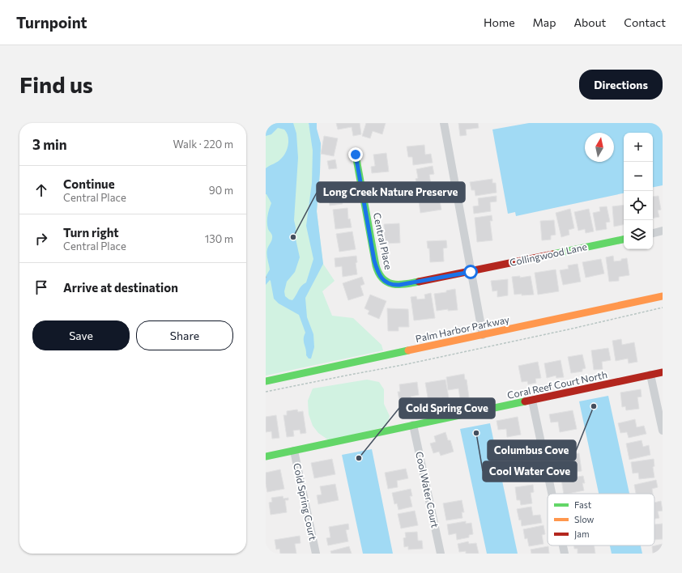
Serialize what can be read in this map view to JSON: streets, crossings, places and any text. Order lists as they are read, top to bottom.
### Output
{
  "streets": {
    "street": [
      "Central Place",
      "Collingwood Lane",
      "Palm Harbor Parkway",
      "Coral Reef Court North",
      "Cool Water Court",
      "Cold Spring Court"
    ]
  },
  "crossings": [
    ["Central Place", "Collingwood Lane"],
    ["Coral Reef Court North", "Cool Water Court"],
    ["Coral Reef Court North", "Cold Spring Court"]
  ],
  "places": [
    "Long Creek Nature Preserve",
    "Columbus Cove",
    "Cool Water Cove",
    "Cold Spring Cove"
  ],
  "legend": ["Fast", "Slow", "Jam"],
  "north": "top",
  "page": {
    "header": "Turnpoint",
    "nav": [
      "Home",
      "Map",
      "About",
      "Contact"
    ],
    "buttons": [
      "Directions",
      ["Save", "Share"]
    ],
    "title": "Find us",
    "heading": ["3 min", "Walk · 220 m"],
    "map_buttons": ["+", "−"],
    "list": [
      ["Continue", "Central Place", "90 m"],
      ["Turn right", "Central Place", "130 m"],
      "Arrive at destination"
    ]
  }
}
